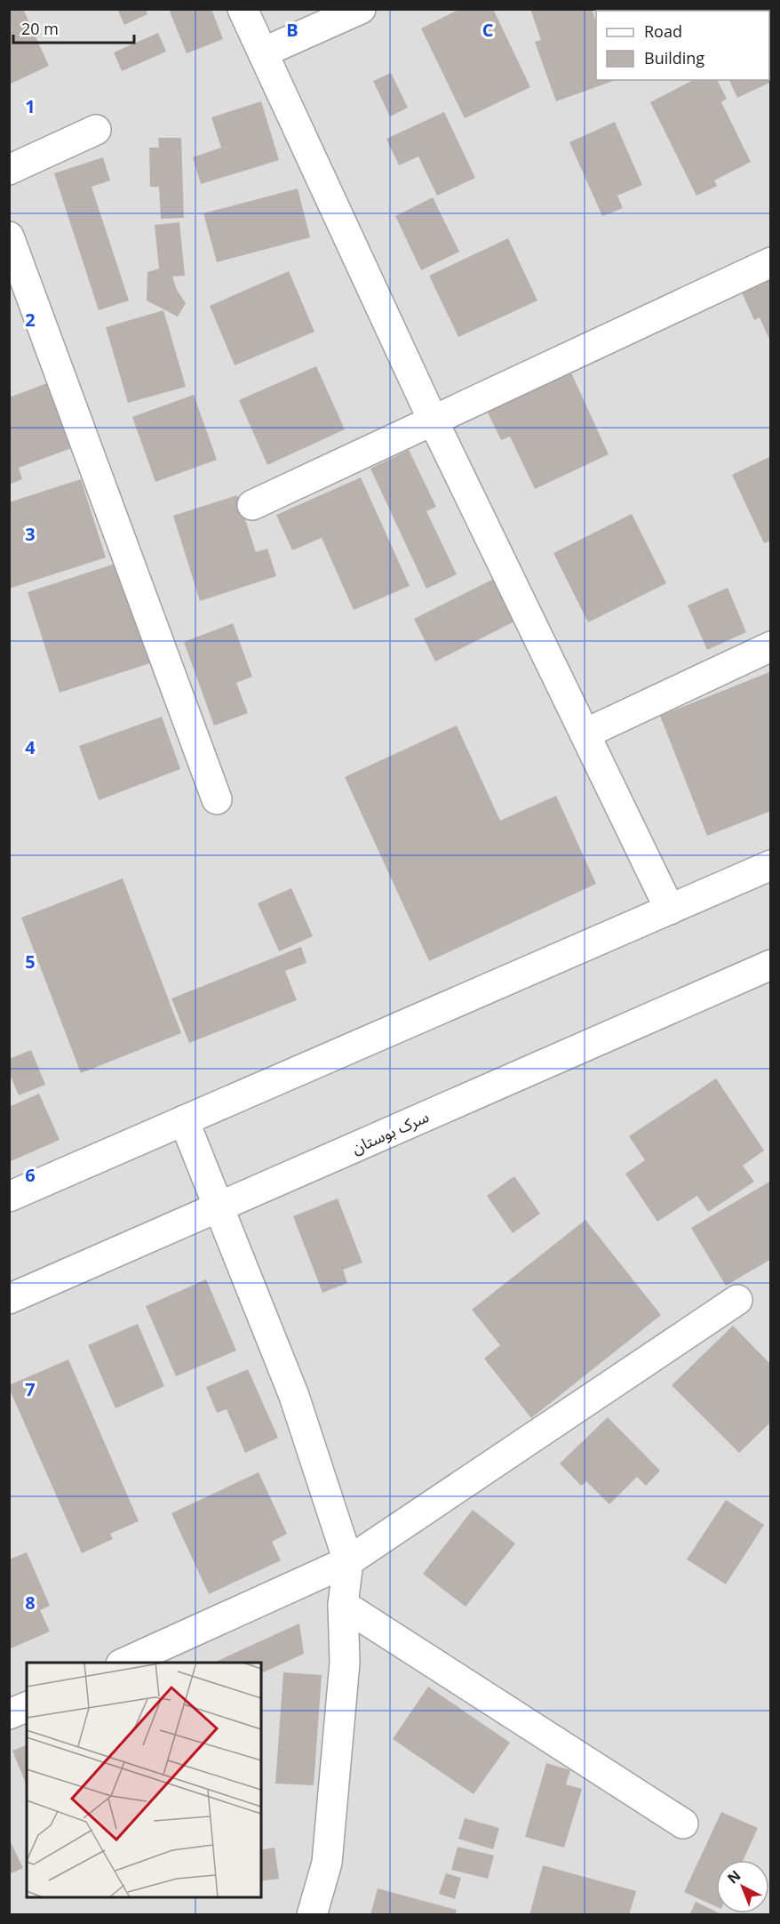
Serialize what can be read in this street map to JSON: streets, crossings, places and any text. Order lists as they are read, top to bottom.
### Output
{
  "streets": {
    "street": ["سرک بوستان"]
  },
  "legend": ["Road", "Building"],
  "scale_bar": "20 m",
  "north": "top left",
  "grid": {
    "columns": ["B", "C"],
    "rows": [
      "1",
      "2",
      "3",
      "4",
      "5",
      "6",
      "7",
      "8"
    ]
  }
}
